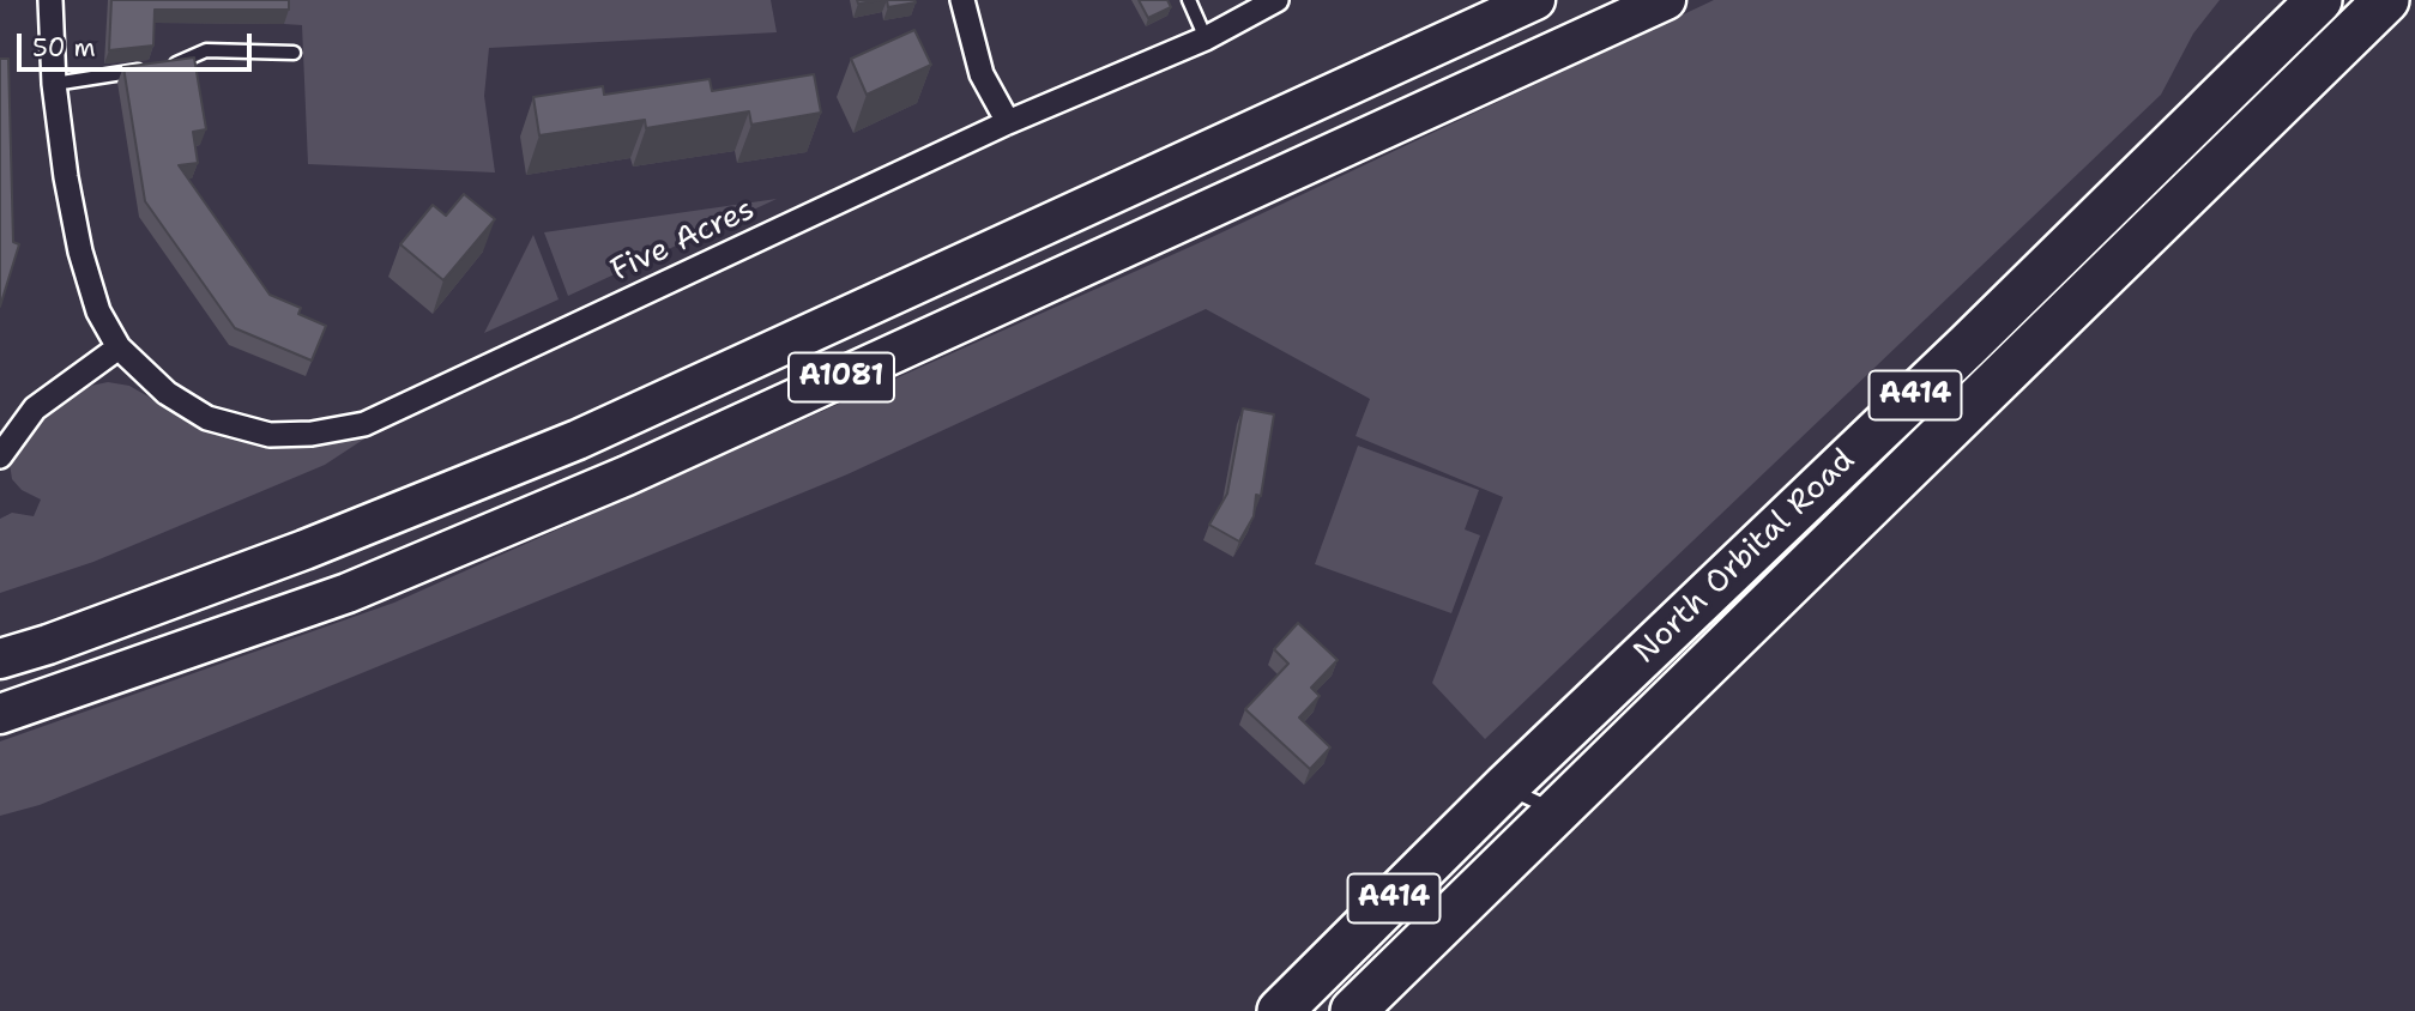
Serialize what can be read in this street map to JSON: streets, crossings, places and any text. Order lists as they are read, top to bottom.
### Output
{
  "streets": {
    "highway": ["A414", "North Orbital Road"],
    "main road": ["A1081"],
    "street": ["Five Acres"]
  },
  "scale_bar": "50 m"
}
